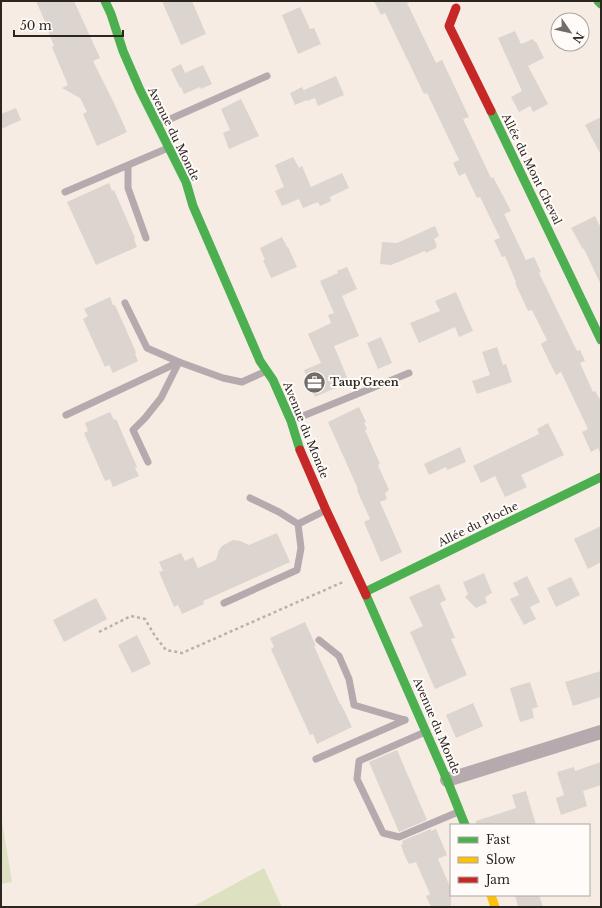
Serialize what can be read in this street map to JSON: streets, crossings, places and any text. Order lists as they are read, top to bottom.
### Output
{
  "streets": {
    "street": ["Avenue du Monde", "Allée du Mont Cheval", "Allée du Ploche"]
  },
  "crossings": [
    ["Avenue du Monde", "Allée du Ploche"]
  ],
  "places": {
    "office": ["Taup’Green"]
  },
  "legend": ["Fast", "Slow", "Jam"],
  "scale_bar": "50 m",
  "north": "bottom right"
}
